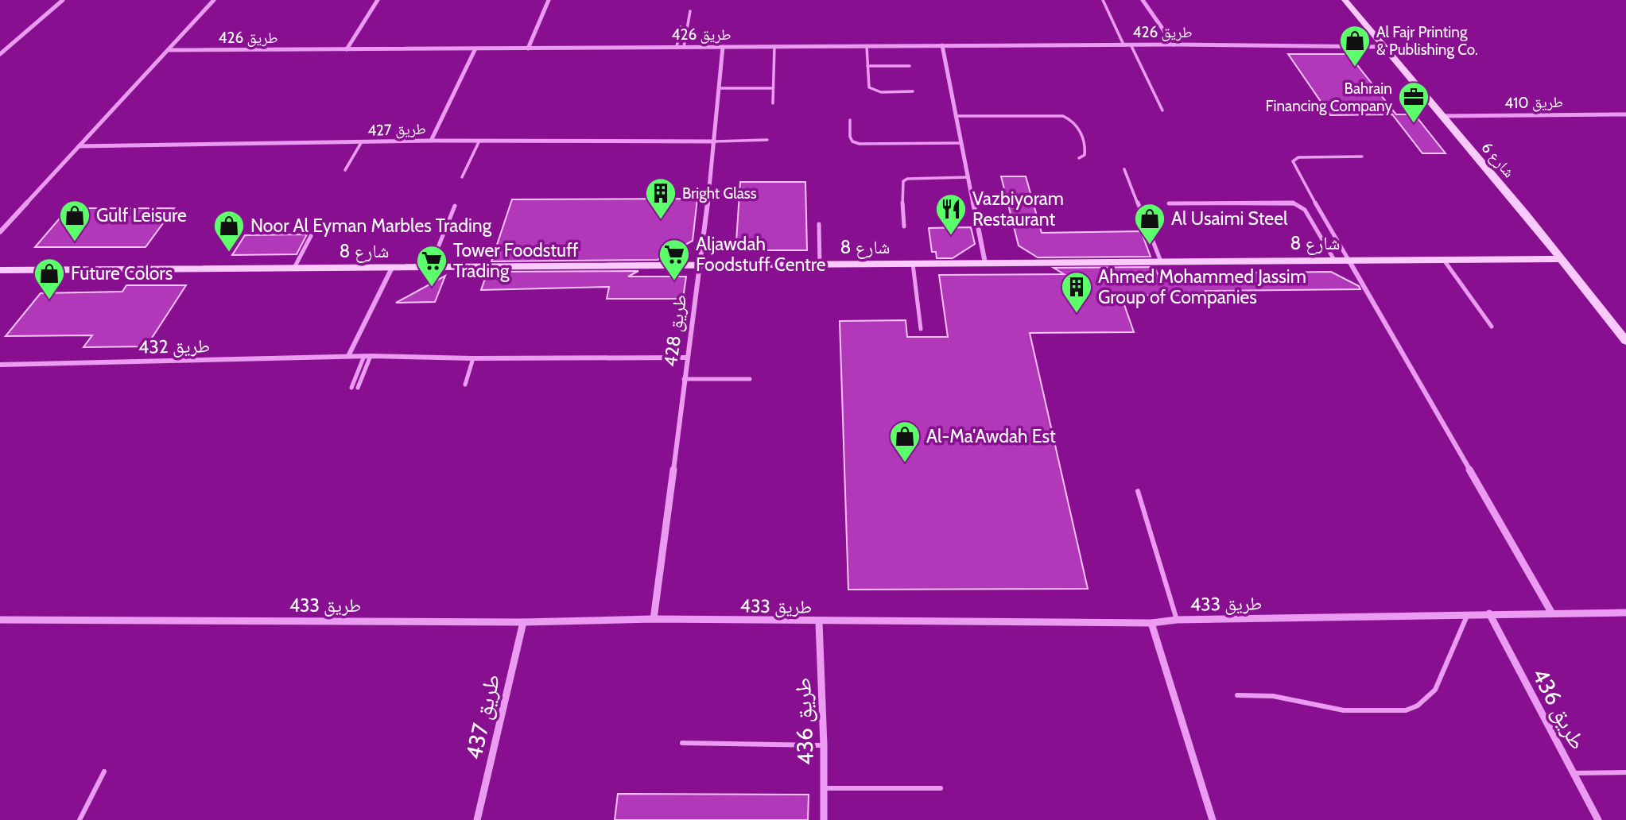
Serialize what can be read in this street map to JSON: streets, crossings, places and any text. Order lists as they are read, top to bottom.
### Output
{
  "streets": {
    "street": [
      "طريق 426",
      "طريق 410",
      "طريق 427",
      "شارع 6",
      "شارع 8",
      "طريق 428",
      "طريق 432",
      "طريق 433",
      "طريق 436",
      "طريق 437"
    ]
  },
  "crossings": [
    ["طريق 426", "شارع 6"],
    ["طريق 426", "طريق 428"],
    ["طريق 410", "شارع 6"],
    ["طريق 427", "طريق 428"],
    ["شارع 6", "شارع 8"],
    ["شارع 8", "طريق 428"],
    ["طريق 428", "طريق 432"],
    ["طريق 428", "طريق 433"],
    ["طريق 433", "طريق 436"],
    ["طريق 433", "طريق 437"]
  ],
  "places": {
    "shop": [
      "Al Fajr Printing & Publishing Co.",
      "Gulf Leisure",
      "Al Usaimi Steel",
      "Noor Al Eyman Marbles Trading",
      "Future Colors",
      "Al-Ma'Awdah Est"
    ],
    "office": ["Bahrain Financing Company"],
    "building": ["Bright Glass", "Ahmed Mohammed Jassim Group of Companies"],
    "restaurant": ["Vazbiyoram Restaurant"],
    "supermarket": ["Aljawdah Foodstuff Centre", "Tower Foodstuff Trading"]
  }
}
